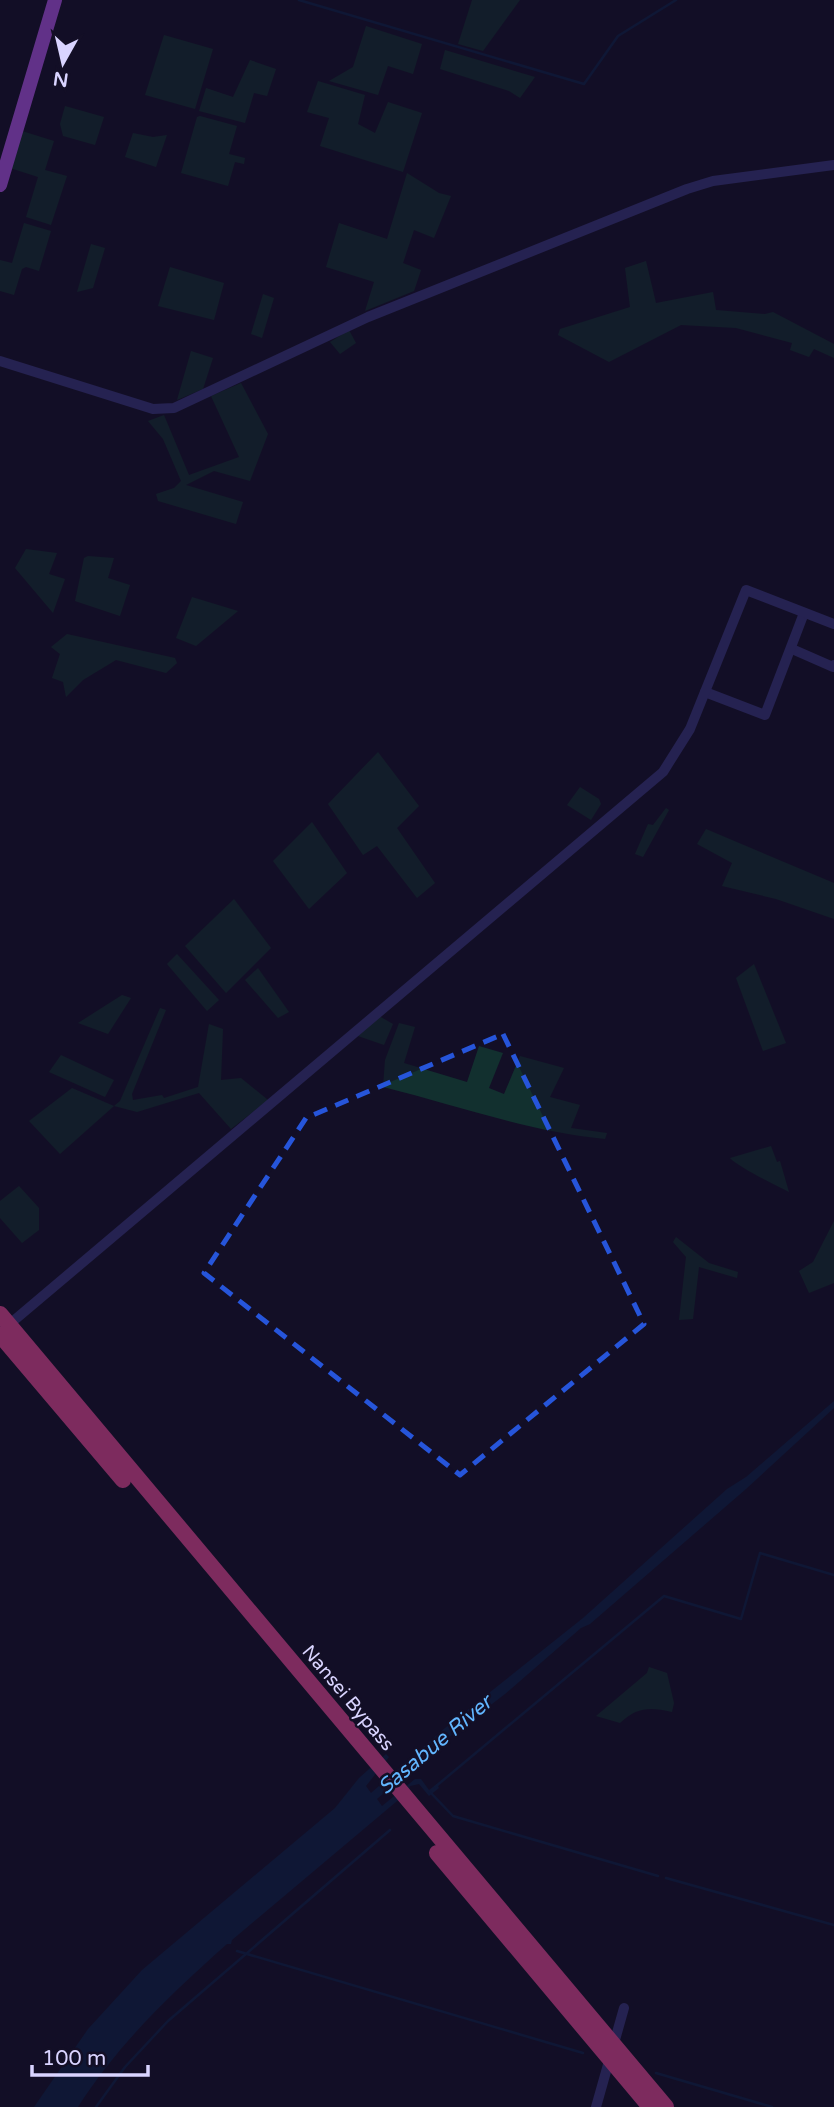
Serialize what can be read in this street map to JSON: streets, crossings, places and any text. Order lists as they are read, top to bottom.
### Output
{
  "streets": {
    "highway": ["Nansei Bypass"]
  },
  "water": ["Sasabue River"],
  "scale_bar": "100 m",
  "north": "bottom"
}
